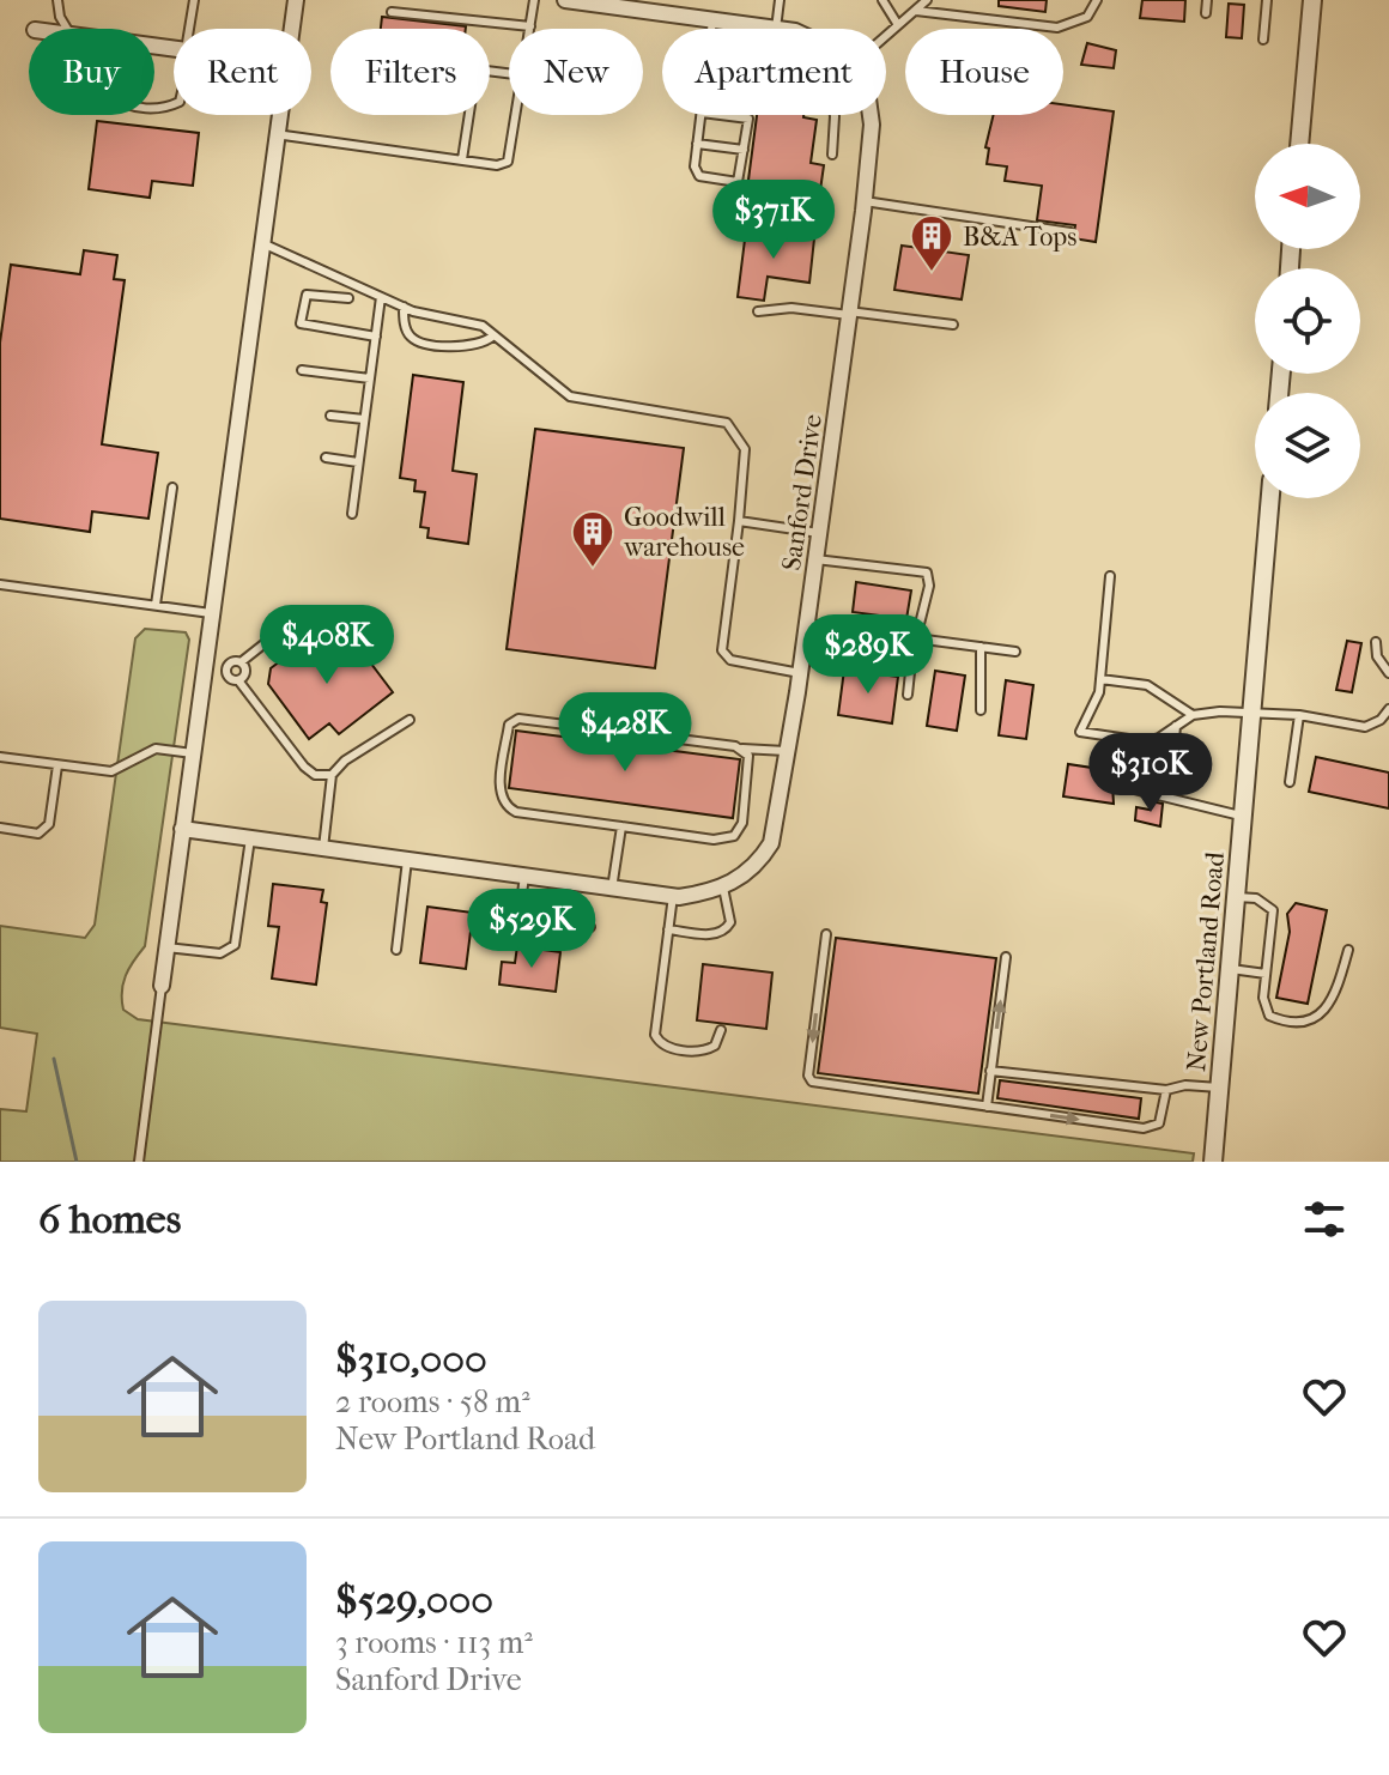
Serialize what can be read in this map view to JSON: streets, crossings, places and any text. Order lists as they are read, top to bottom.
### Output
{
  "streets": {
    "street": ["Sanford Drive", "New Portland Road"]
  },
  "places": {
    "building": ["B&A Tops", "Goodwill warehouse"]
  },
  "north": "left",
  "page": {
    "chip": [
      "Buy",
      "Rent",
      "Filters",
      "New",
      "Apartment",
      "House"
    ],
    "price": [
      "$371K",
      "$408K",
      "$289K",
      "$428K",
      "$310K",
      "$529K"
    ],
    "heading": "6 homes",
    "list": [
      {
        "name": "$310,000",
        "note": "2 rooms · 58 m² · New Portland Road"
      },
      {
        "name": "$529,000",
        "note": "3 rooms · 113 m² · Sanford Drive"
      }
    ]
  }
}
